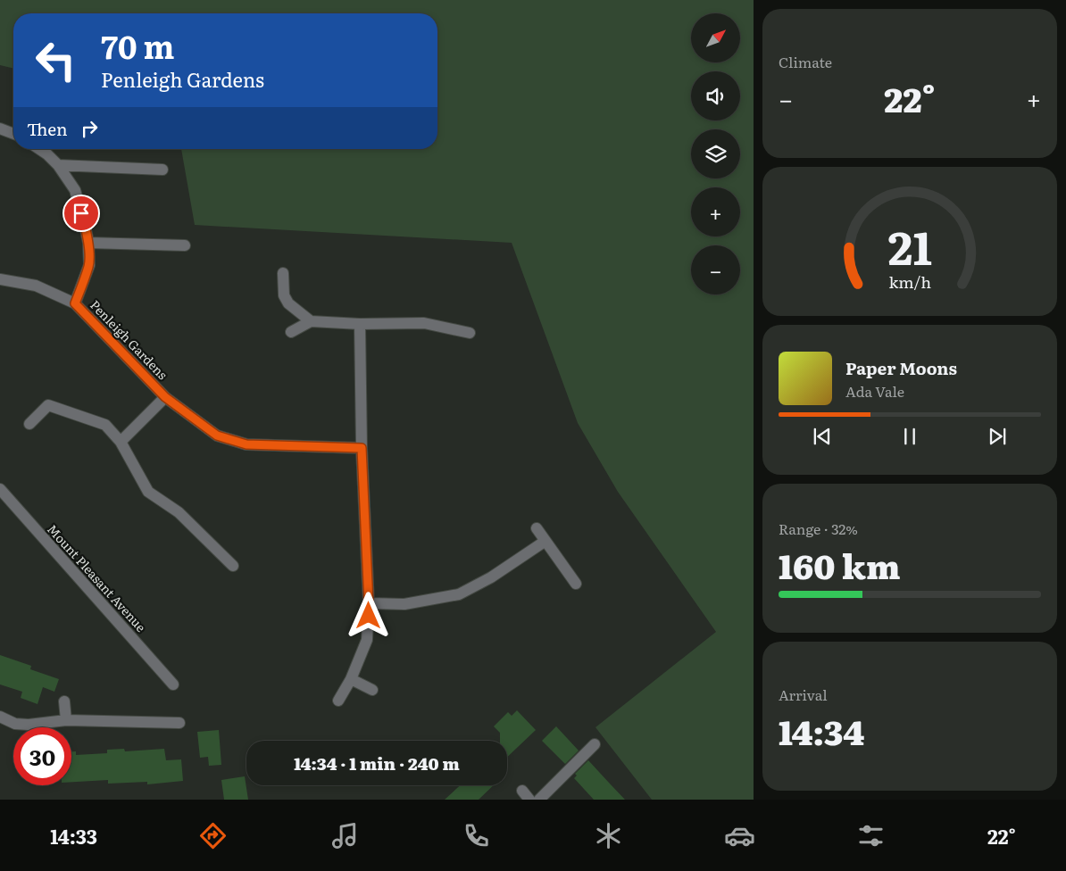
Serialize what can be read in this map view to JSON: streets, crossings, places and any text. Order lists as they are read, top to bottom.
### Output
{
  "streets": {
    "street": ["Penleigh Gardens", "Mount Pleasant Avenue"]
  },
  "north": "top right",
  "page": {
    "tile": [
      "Climate",
      ["Range · 32%", "160 km"],
      ["Arrival", "14:34"]
    ],
    "map_buttons": ["+", "−"],
    "turn": ["70 m", "Penleigh Gardens"],
    "heat": ["−", "22°", "+"],
    "then": "Then",
    "song": ["Paper Moons", "Ada Vale"],
    "limit": "30",
    "trip": "14:34 · 1 min · 240 m",
    "tabs": ["14:33", "22°"],
    "gauge": ["21", "km/h"]
  }
}
